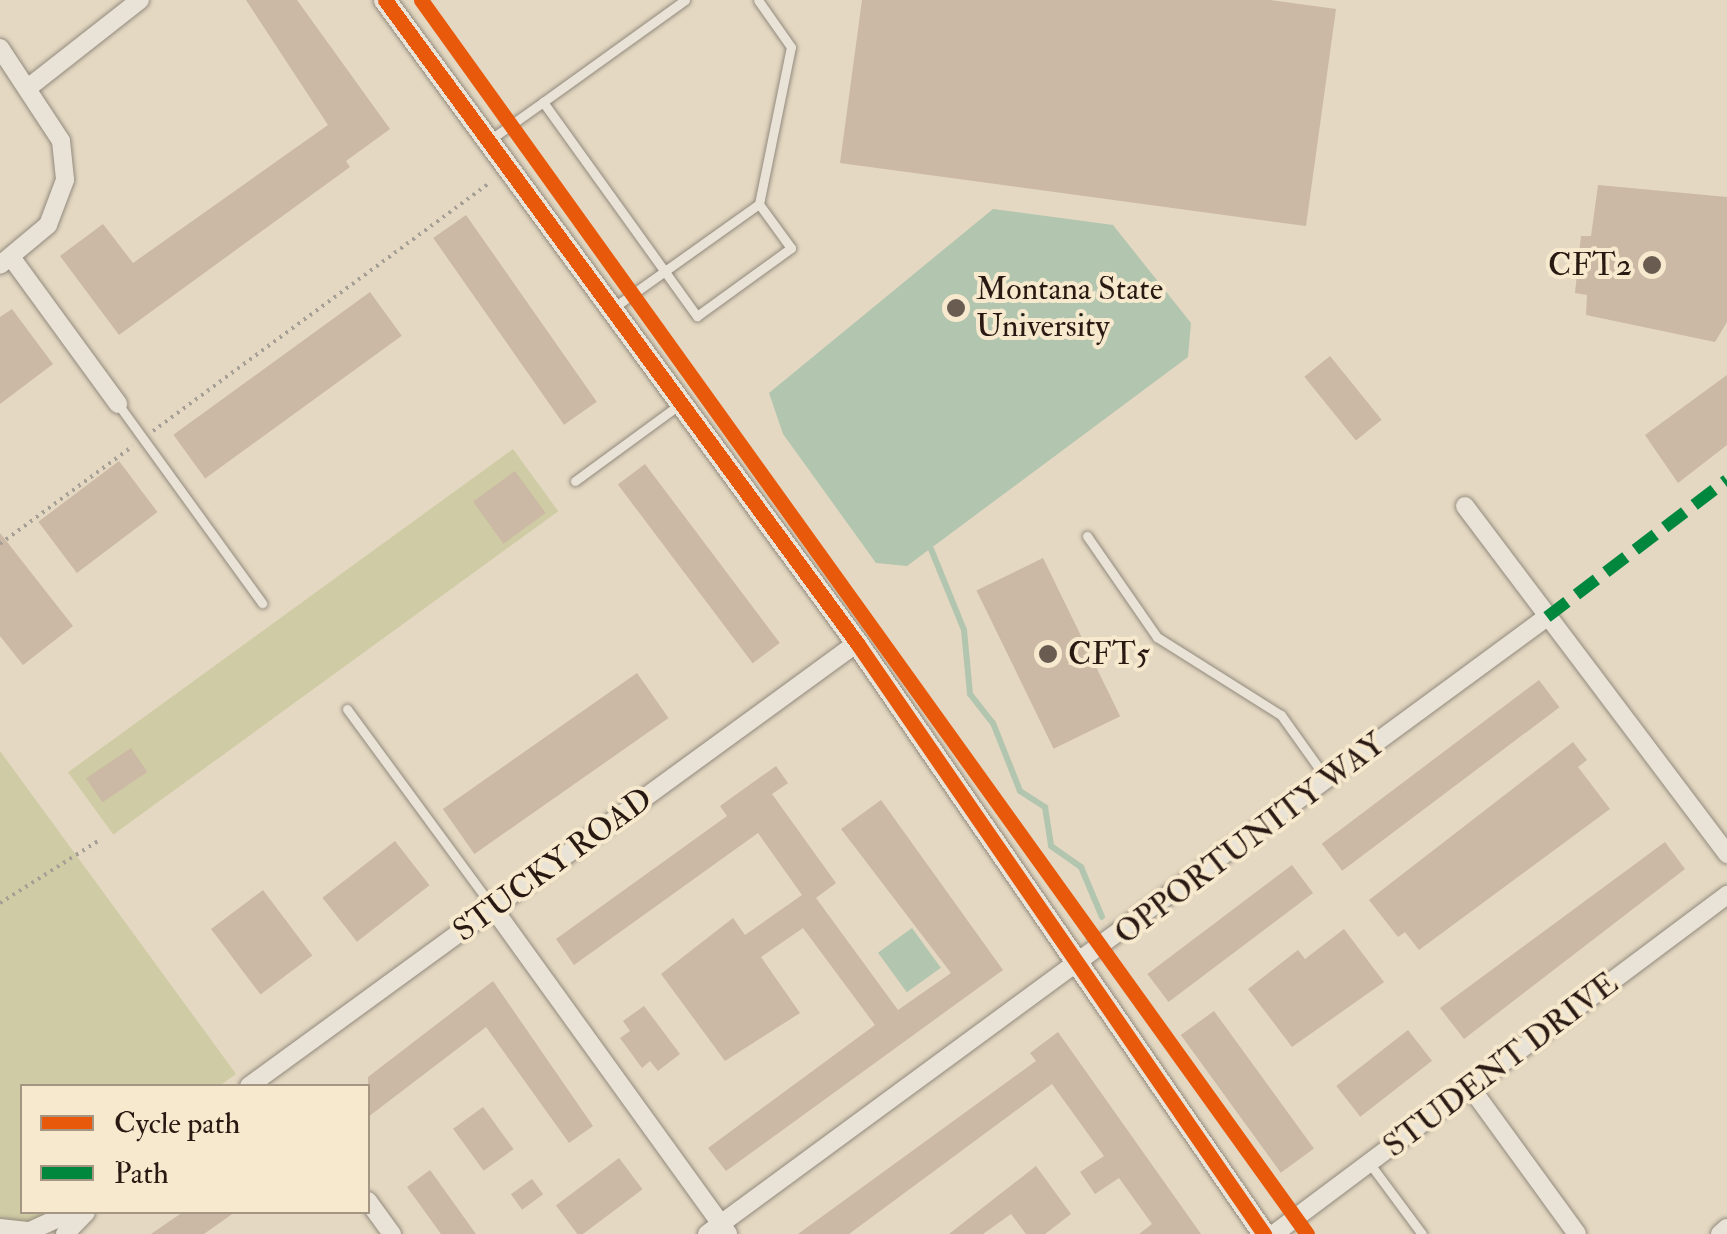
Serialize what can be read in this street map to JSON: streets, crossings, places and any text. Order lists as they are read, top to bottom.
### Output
{
  "streets": {
    "street": ["OPPORTUNITY WAY", "STUCKY ROAD", "STUDENT DRIVE"]
  },
  "places": ["CFT2", "Montana State University", "CFT5"],
  "legend": ["Cycle path", "Path"]
}
